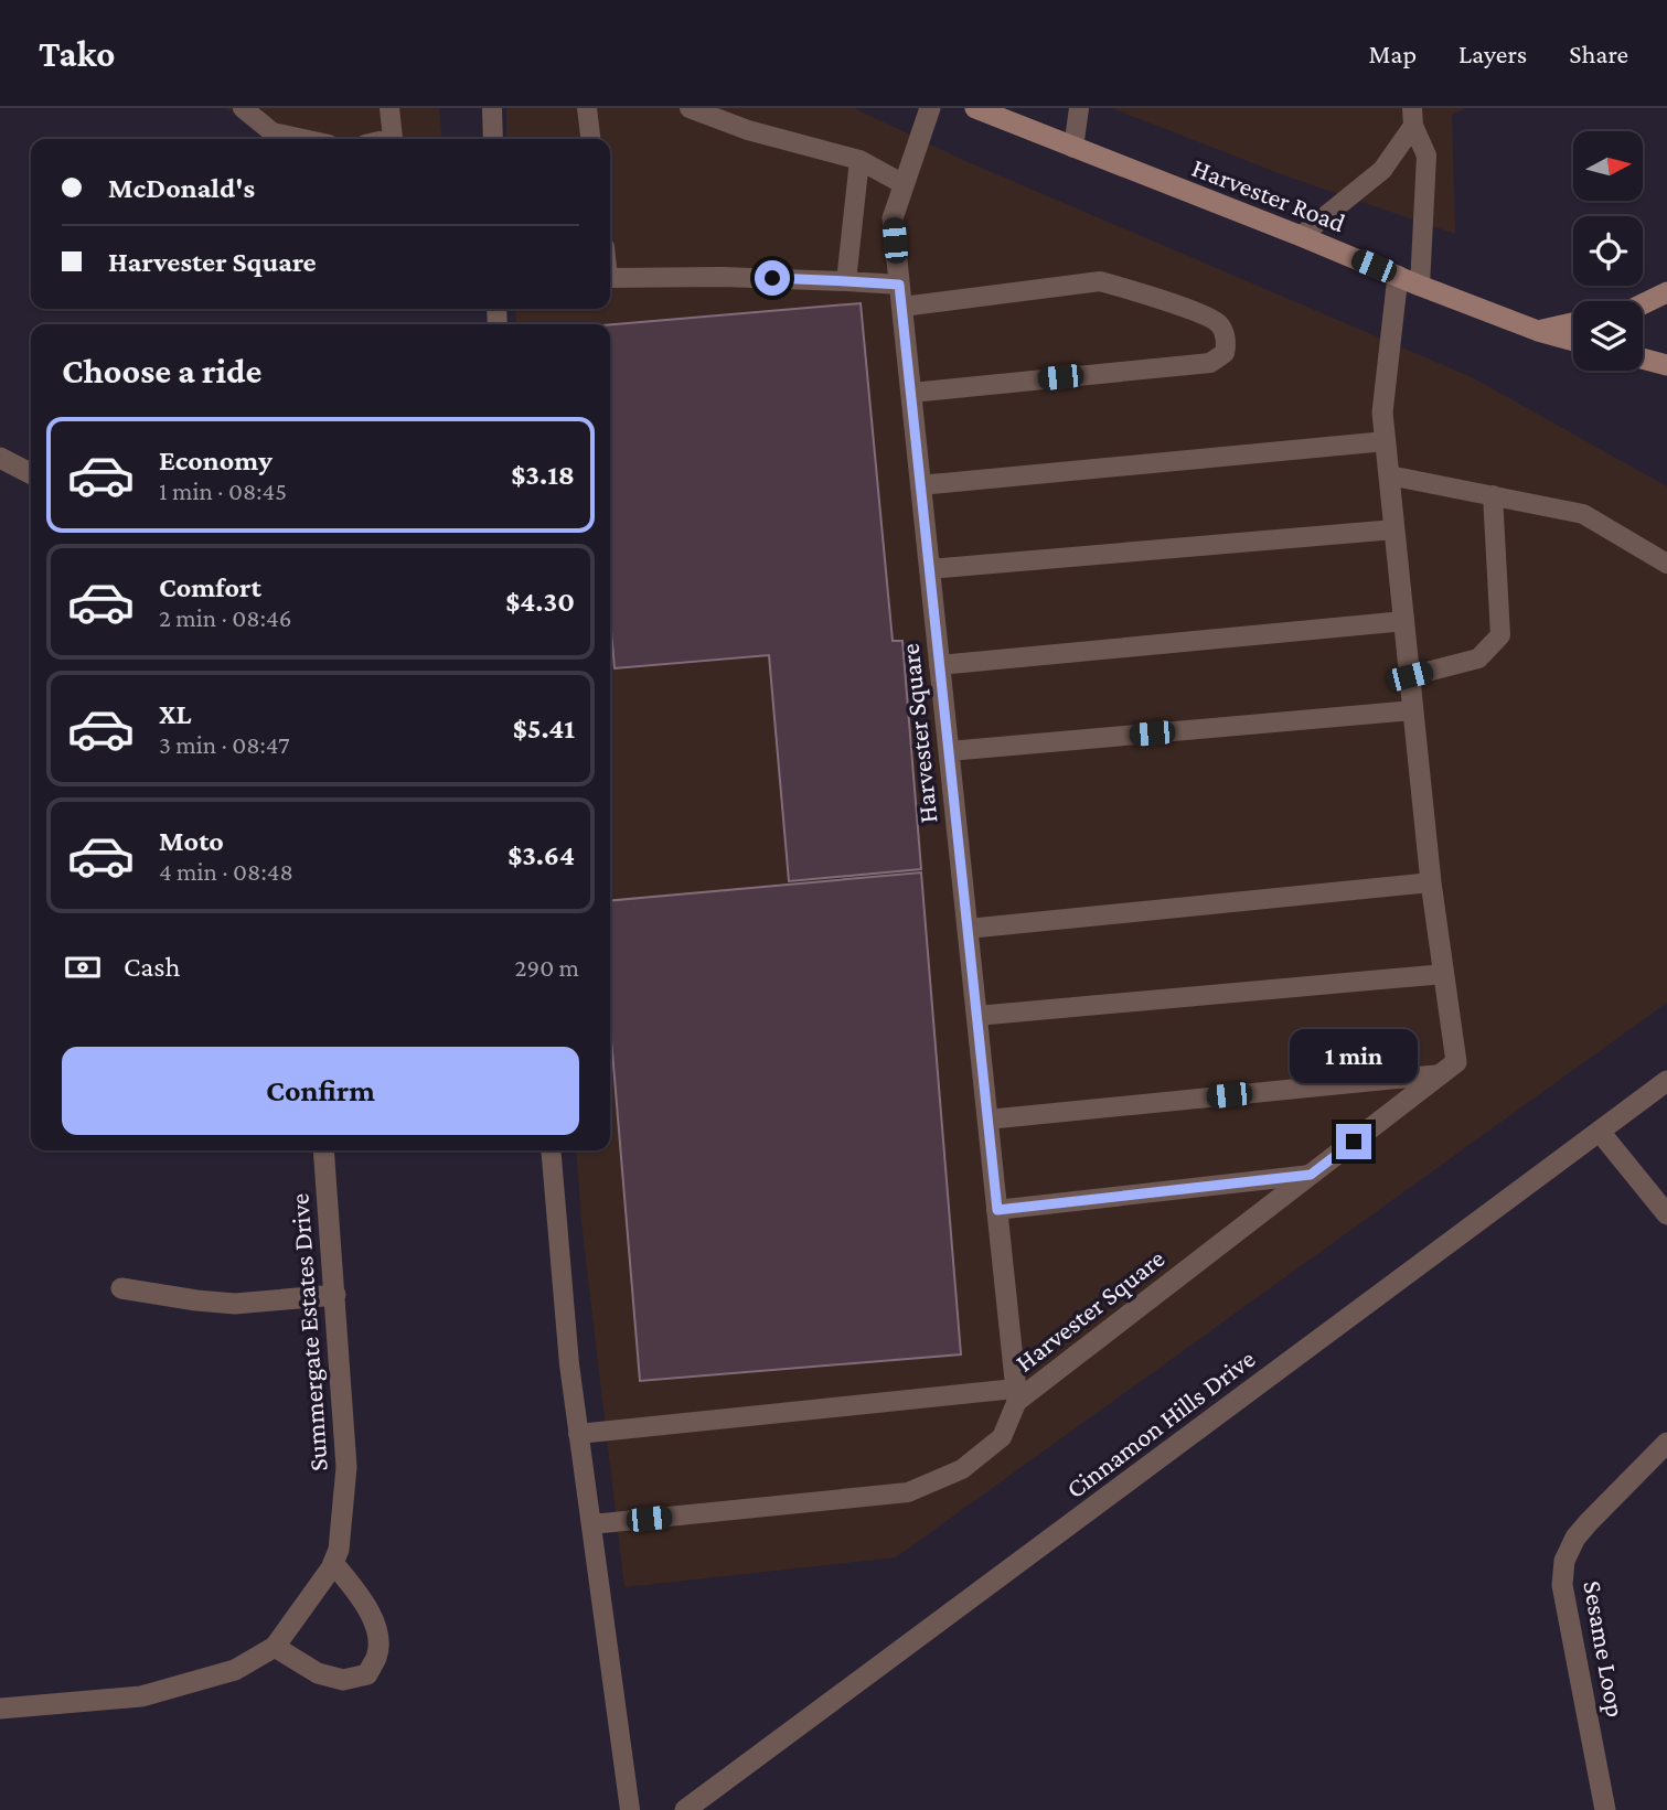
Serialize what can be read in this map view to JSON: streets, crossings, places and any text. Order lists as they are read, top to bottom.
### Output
{
  "streets": {
    "main road": ["Harvester Road"],
    "street": [
      "Harvester Square",
      "Summergate Estates Drive",
      "Cinnamon Hills Drive",
      "Sesame Loop"
    ]
  },
  "crossings": [
    ["Harvester Road", "Harvester Square"]
  ],
  "north": "right",
  "page": {
    "header": "Tako",
    "nav": ["Map", "Layers", "Share"],
    "banner": ["McDonald's", "Harvester Square"],
    "heading": "Choose a ride",
    "list": [
      {
        "name": "Economy",
        "note": "1 min · 08:45",
        "value": "$3.18"
      },
      {
        "name": "Comfort",
        "note": "2 min · 08:46",
        "value": "$4.30"
      },
      {
        "name": "XL",
        "note": "3 min · 08:47",
        "value": "$5.41"
      },
      {
        "name": "Moto",
        "note": "4 min · 08:48",
        "value": "$3.64"
      }
    ],
    "pay": ["Cash", "290 m"],
    "bubble": "1 min",
    "buttons": "Confirm"
  }
}
